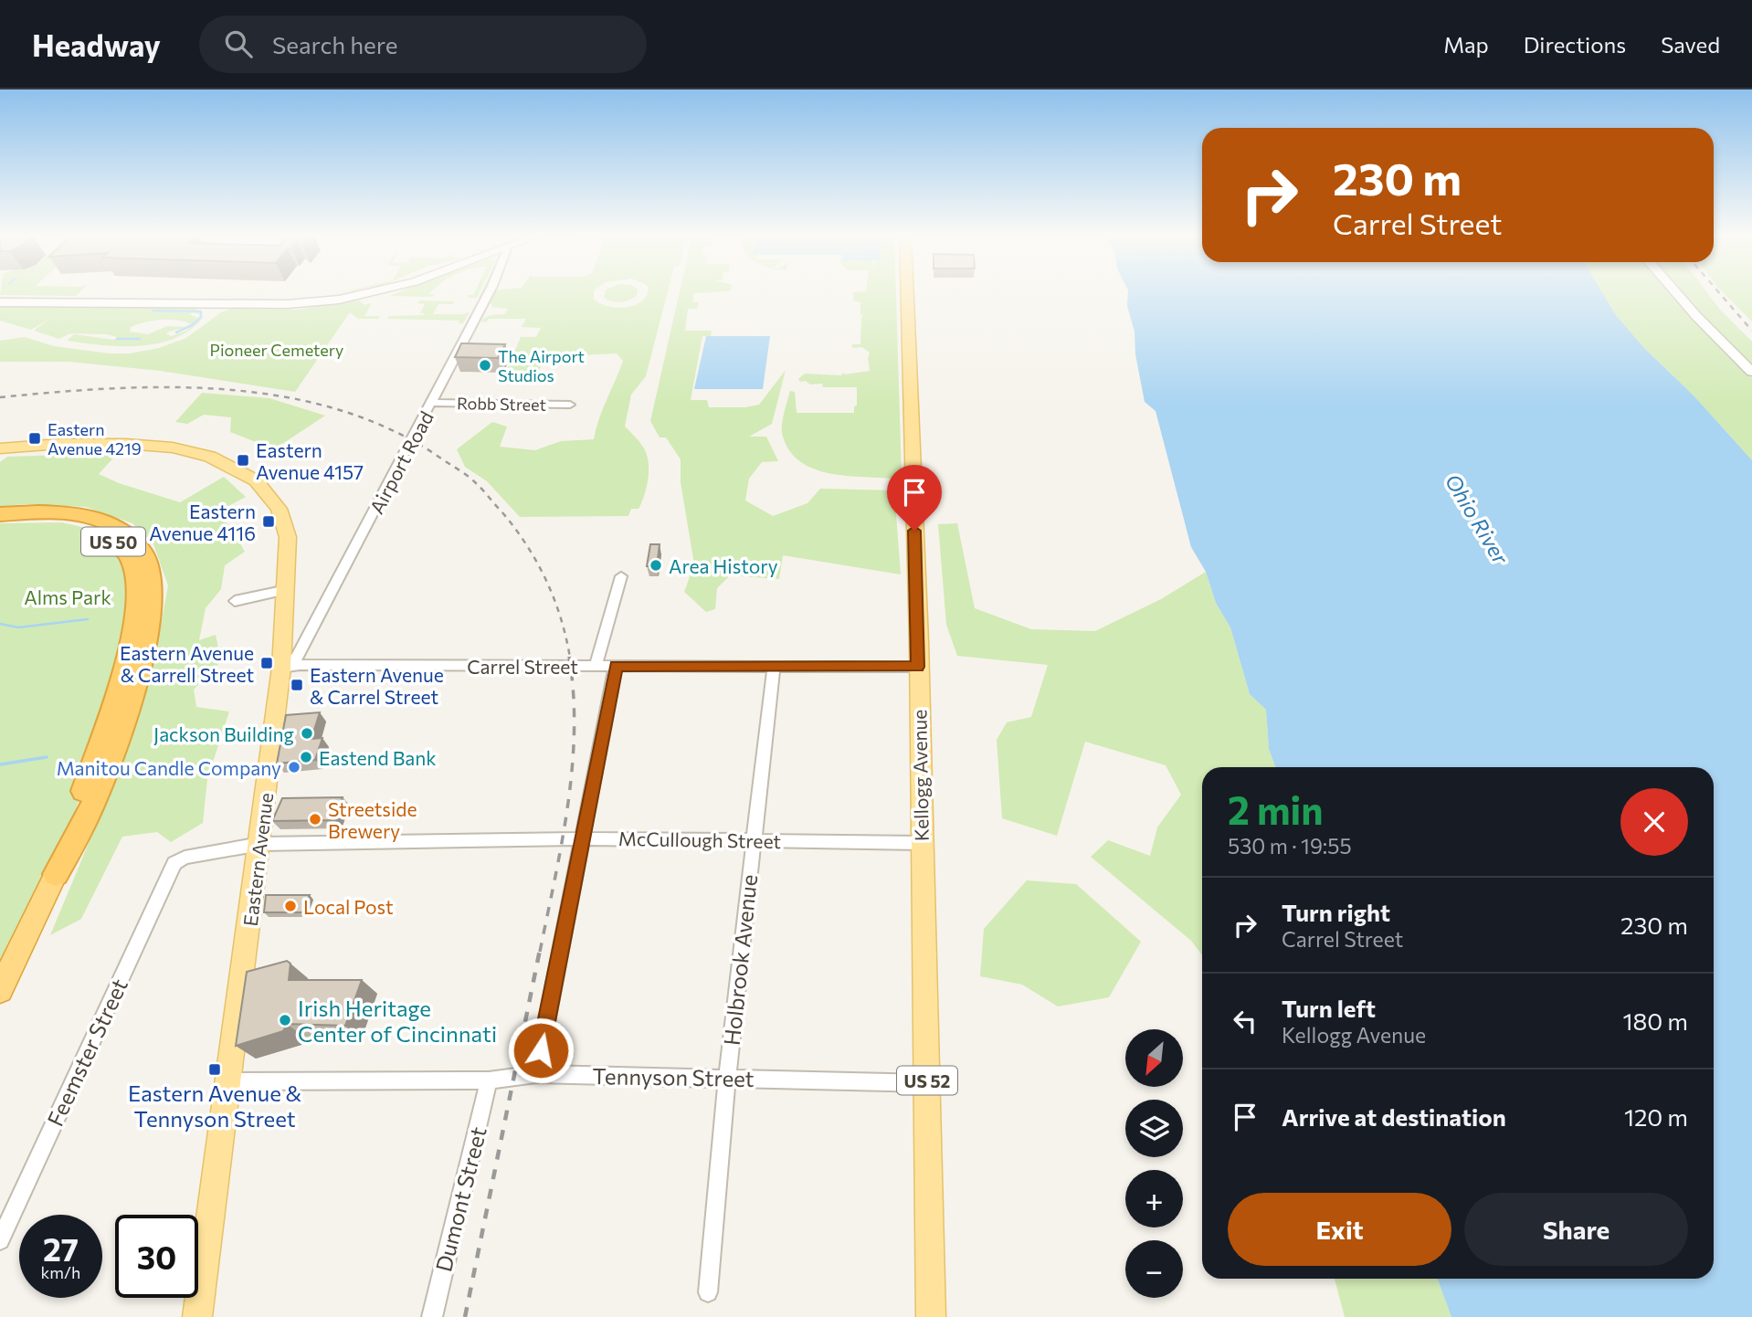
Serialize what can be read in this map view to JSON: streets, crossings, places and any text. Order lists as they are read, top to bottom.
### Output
{
  "streets": {
    "highway": ["US 50"],
    "main road": ["Kellogg Avenue", "Eastern Avenue", "US 52"],
    "street": [
      "Robb Street",
      "Airport Road",
      "Carrel Street",
      "McCullough Street",
      "Holbrook Avenue",
      "Feemster Street",
      "Tennyson Street",
      "Dumont Street"
    ]
  },
  "crossings": [
    ["Robb Street", "Airport Road"],
    ["Airport Road", "Carrel Street"],
    ["Airport Road", "Eastern Avenue"],
    ["Carrel Street", "Kellogg Avenue"],
    ["Carrel Street", "Eastern Avenue"],
    ["Carrel Street", "Holbrook Avenue"],
    ["Kellogg Avenue", "McCullough Street"],
    ["Kellogg Avenue", "Tennyson Street"],
    ["McCullough Street", "Eastern Avenue"],
    ["McCullough Street", "Holbrook Avenue"],
    ["McCullough Street", "Feemster Street"],
    ["Eastern Avenue", "Tennyson Street"],
    ["Holbrook Avenue", "Tennyson Street"],
    ["Tennyson Street", "Dumont Street"]
  ],
  "water": ["Ohio River"],
  "parks": ["Pioneer Cemetery", "Alms Park"],
  "places": {
    "other": [
      "The Airport Studios",
      "Area History",
      "Jackson Building",
      "Eastend Bank",
      "Manitou Candle Company",
      "Streetside Brewery",
      "Local Post",
      "Irish Heritage Center of Cincinnati"
    ],
    "transit": [
      "Eastern Avenue 4219",
      "Eastern Avenue 4157",
      "Eastern Avenue 4116",
      "Eastern Avenue & Carrell Street",
      "Eastern Avenue & Carrel Street",
      "Eastern Avenue & Tennyson Street"
    ]
  },
  "north": "bottom left",
  "page": {
    "header": "Headway",
    "search": "Search here",
    "nav": ["Map", "Directions", "Saved"],
    "turn": ["230 m", "Carrel Street"],
    "heading": ["2 min", "530 m · 19:55"],
    "list": [
      {
        "name": "Turn right",
        "note": "Carrel Street",
        "value": "230 m"
      },
      {
        "name": "Turn left",
        "note": "Kellogg Avenue",
        "value": "180 m"
      },
      {
        "name": "Arrive at destination",
        "value": "120 m"
      }
    ],
    "map_buttons": ["+", "−"],
    "buttons": ["Exit", "Share"],
    "speed": "27 km/h",
    "limit": "30"
  }
}
